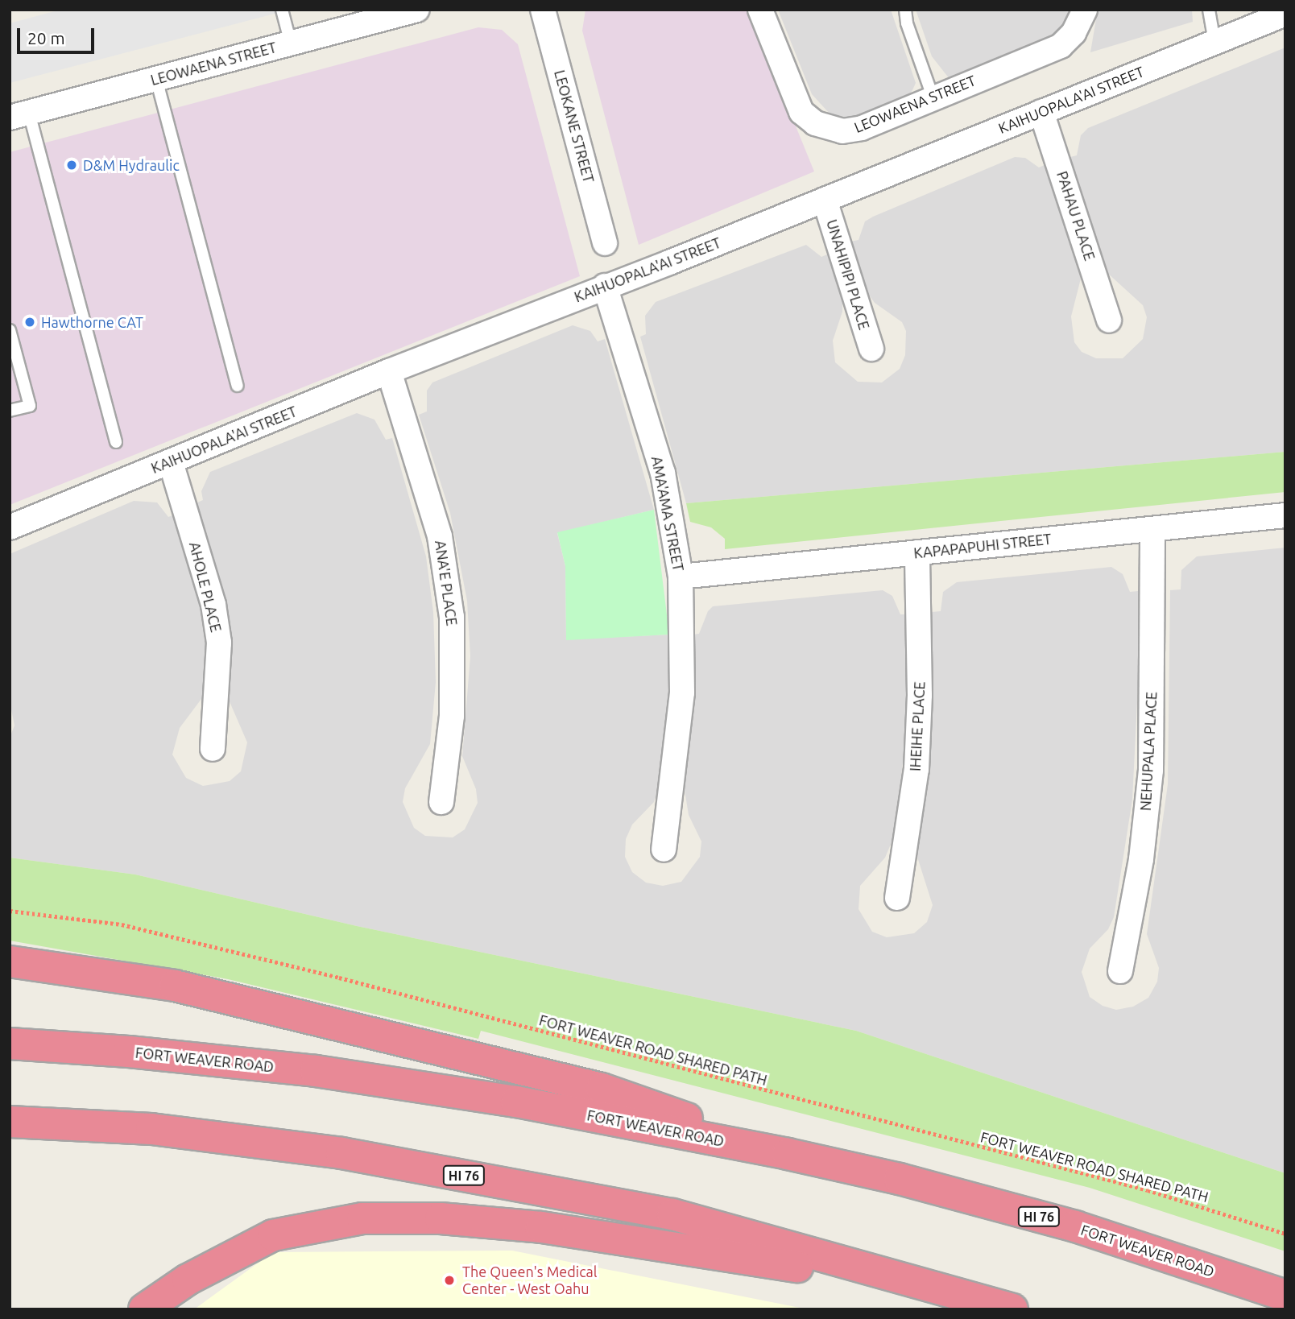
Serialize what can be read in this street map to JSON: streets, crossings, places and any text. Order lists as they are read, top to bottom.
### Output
{
  "streets": {
    "highway": ["FORT WEAVER ROAD", "HI 76"],
    "street": [
      "LEOWAENA STREET",
      "KAIHUOPALA'AI STREET",
      "LEOKANE STREET",
      "PAHAU PLACE",
      "UNAHIPIPI PLACE",
      "AMA'AMA STREET",
      "KAPAPAPUHI STREET",
      "ANA'E PLACE",
      "AHOLE PLACE",
      "IHEIHE PLACE",
      "NEHUPALA PLACE"
    ],
    "path": ["FORT WEAVER ROAD SHARED PATH"]
  },
  "crossings": [
    ["KAIHUOPALA'AI STREET", "PAHAU PLACE"],
    ["KAIHUOPALA'AI STREET", "UNAHIPIPI PLACE"],
    ["KAIHUOPALA'AI STREET", "AMA'AMA STREET"],
    ["KAIHUOPALA'AI STREET", "ANA'E PLACE"],
    ["KAIHUOPALA'AI STREET", "AHOLE PLACE"],
    ["AMA'AMA STREET", "KAPAPAPUHI STREET"],
    ["KAPAPAPUHI STREET", "IHEIHE PLACE"],
    ["KAPAPAPUHI STREET", "NEHUPALA PLACE"]
  ],
  "places": ["D&M Hydraulic", "Hawthorne CAT", "The Queen's Medical Center - West Oahu"],
  "scale_bar": "20 m"
}
